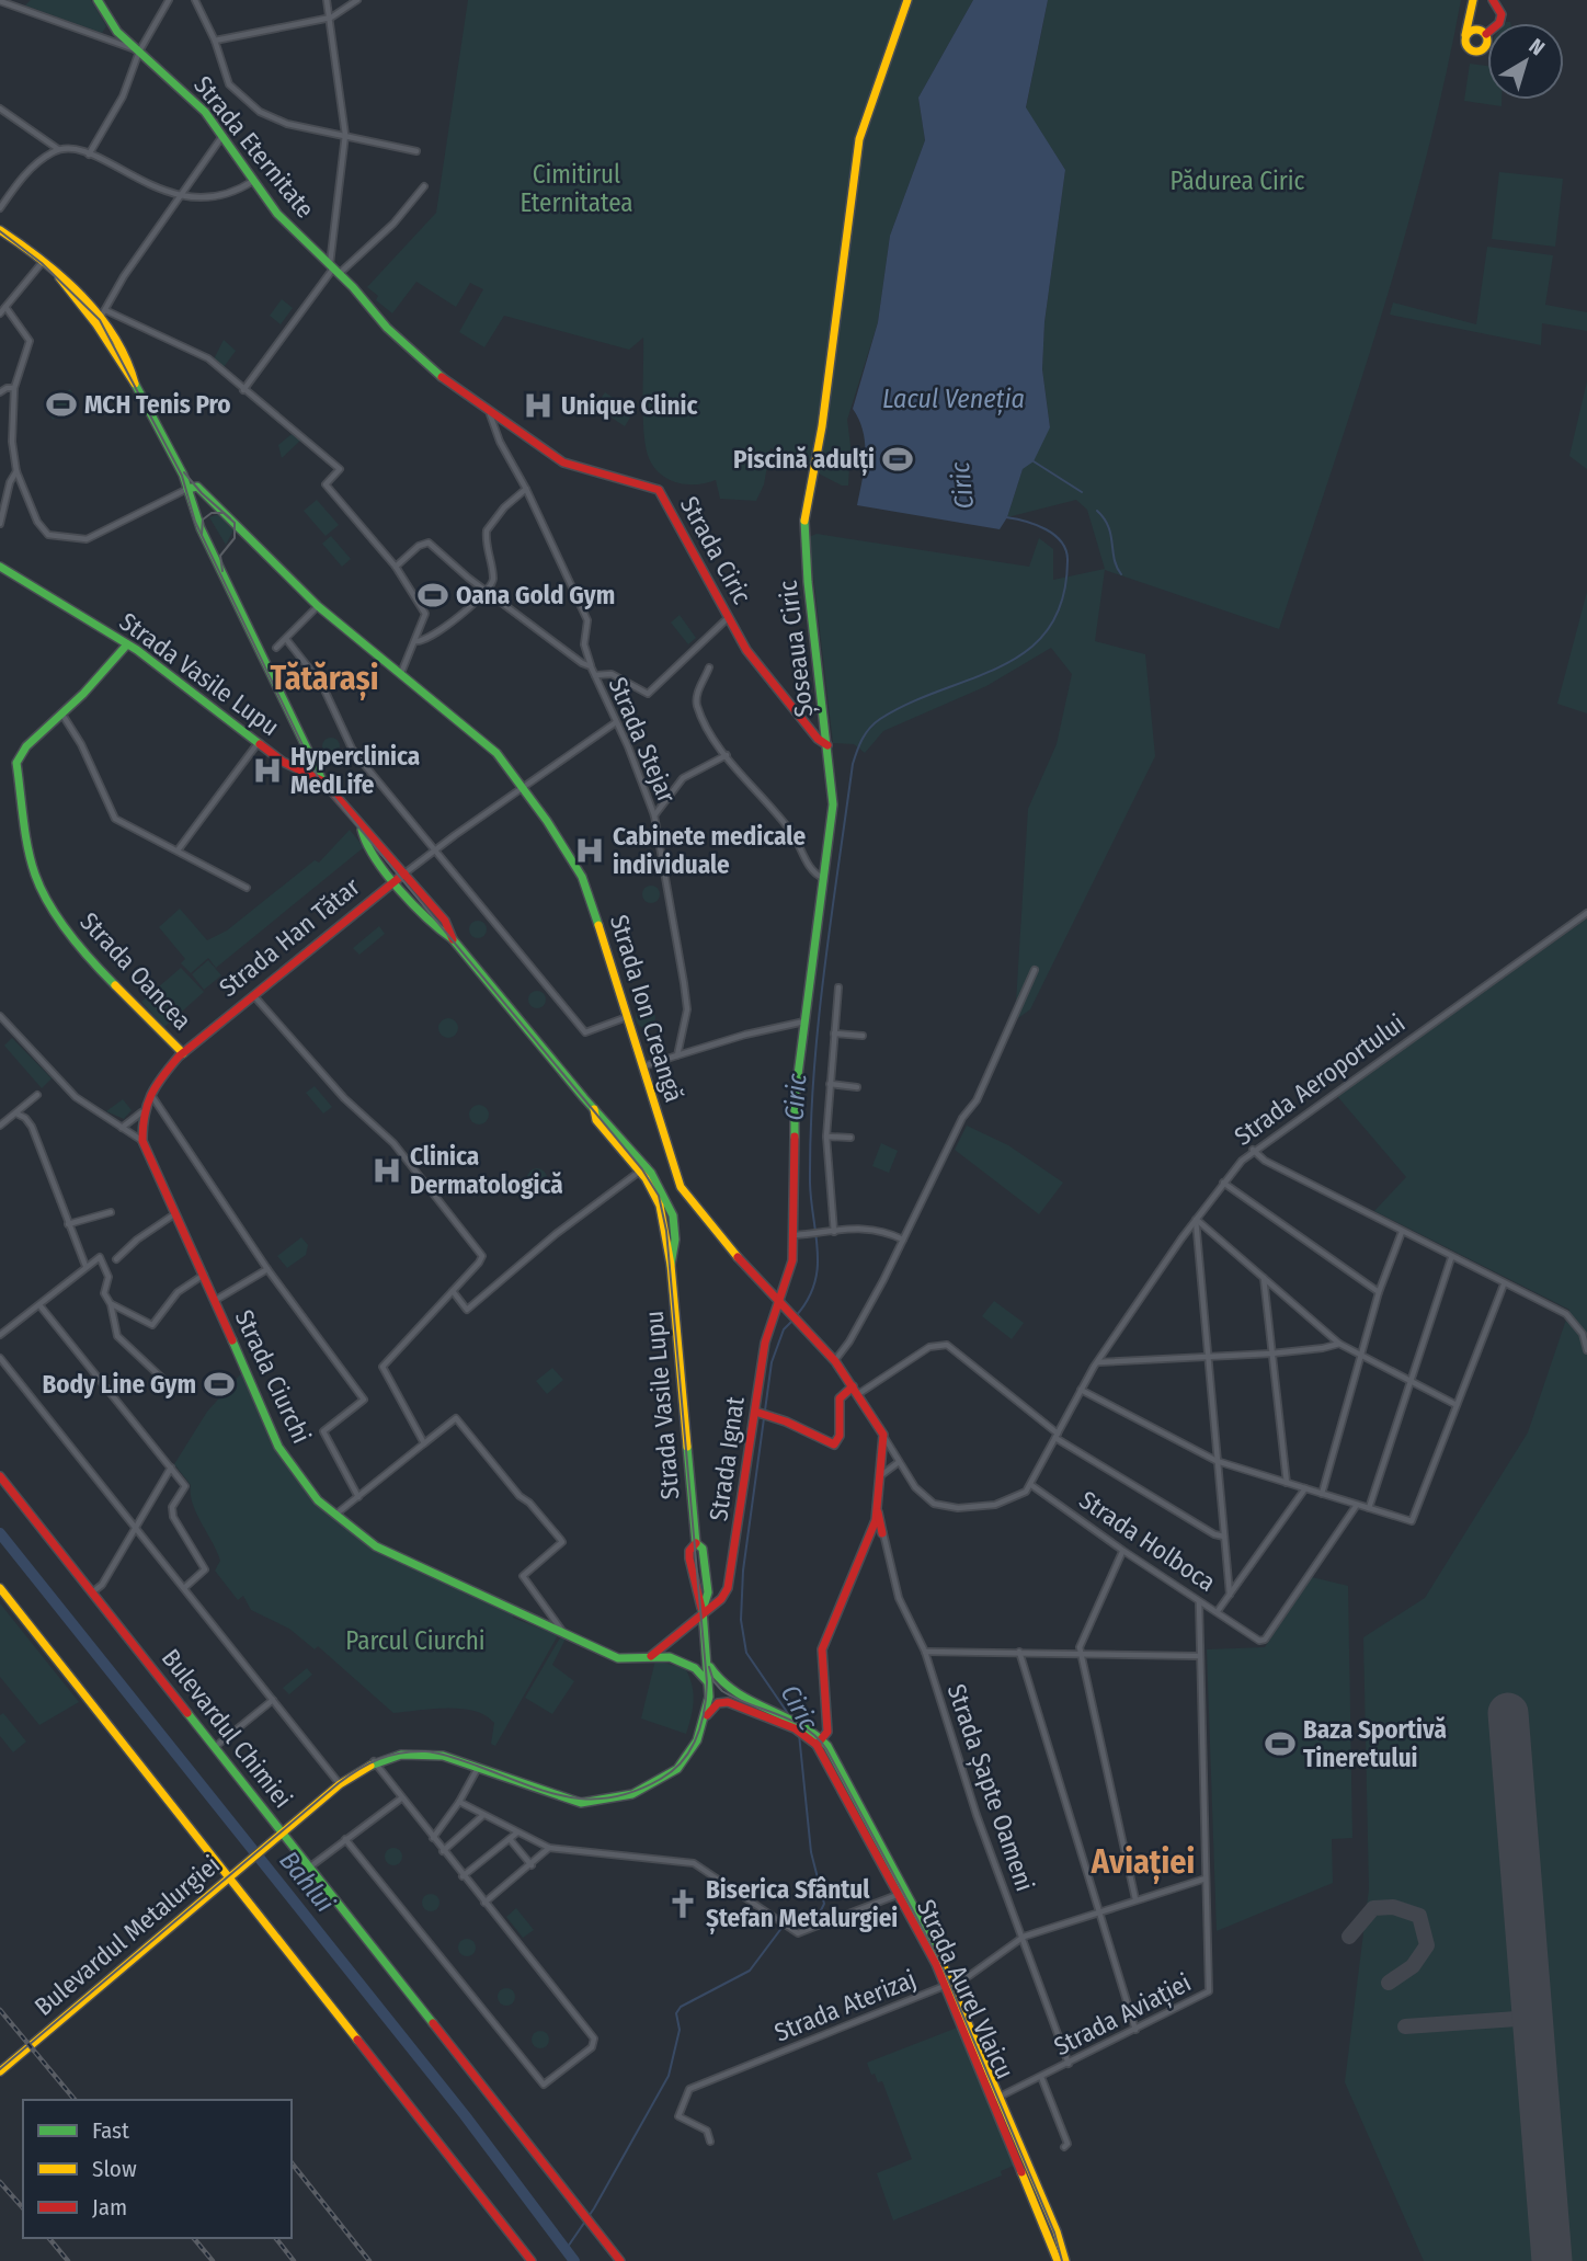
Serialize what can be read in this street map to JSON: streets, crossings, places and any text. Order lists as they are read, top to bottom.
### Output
{
  "streets": {
    "street": [
      "Strada Eternitate",
      "Strada Ciric",
      "Șoseaua Ciric",
      "Strada Vasile Lupu",
      "Strada Stejar",
      "Strada Han Tătar",
      "Strada Oancea",
      "Strada Ion Creangă",
      "Strada Aeroportului",
      "Strada Ciurchi",
      "Strada Ignat",
      "Strada Holboca",
      "Bulevardul Chimiei",
      "Strada Șapte Oameni",
      "Bulevardul Metalurgiei",
      "Strada Aurel Vlaicu",
      "Strada Aterizaj",
      "Strada Aviației"
    ]
  },
  "crossings": [
    ["Strada Eternitate", "Strada Ciric"],
    ["Strada Ciric", "Șoseaua Ciric"],
    ["Șoseaua Ciric", "Strada Ion Creangă"],
    ["Șoseaua Ciric", "Strada Ignat"],
    ["Strada Vasile Lupu", "Strada Han Tătar"],
    ["Strada Vasile Lupu", "Strada Ciurchi"],
    ["Strada Vasile Lupu", "Strada Ignat"],
    ["Strada Vasile Lupu", "Bulevardul Chimiei"],
    ["Strada Vasile Lupu", "Bulevardul Metalurgiei"],
    ["Strada Vasile Lupu", "Strada Aurel Vlaicu"],
    ["Strada Han Tătar", "Strada Oancea"],
    ["Strada Han Tătar", "Strada Ciurchi"],
    ["Strada Ion Creangă", "Strada Ignat"],
    ["Strada Ion Creangă", "Strada Aurel Vlaicu"],
    ["Strada Aeroportului", "Strada Holboca"],
    ["Strada Holboca", "Strada Aviației"],
    ["Bulevardul Chimiei", "Bulevardul Metalurgiei"],
    ["Strada Șapte Oameni", "Strada Aterizaj"],
    ["Strada Șapte Oameni", "Strada Aviației"],
    ["Strada Aurel Vlaicu", "Strada Aterizaj"],
    ["Strada Aurel Vlaicu", "Strada Aviației"],
    ["Strada Aterizaj", "Strada Aviației"]
  ],
  "districts": ["Tătărași", "Aviației"],
  "water": ["Lacul Veneția", "Ciric", "Bahlui"],
  "parks": ["Cimitirul Eternitatea", "Pădurea Ciric", "Parcul Ciurchi"],
  "places": {
    "sports": [
      "MCH Tenis Pro",
      "Piscină adulți",
      "Oana Gold Gym",
      "Body Line Gym",
      "Baza Sportivă Tineretului"
    ],
    "hospital": [
      "Unique Clinic",
      "Hyperclinica MedLife",
      "Cabinete medicale individuale",
      "Clinica Dermatologică"
    ],
    "church": ["Biserica Sfântul Ștefan Metalurgiei"]
  },
  "legend": ["Fast", "Slow", "Jam"],
  "north": "top right"
}
